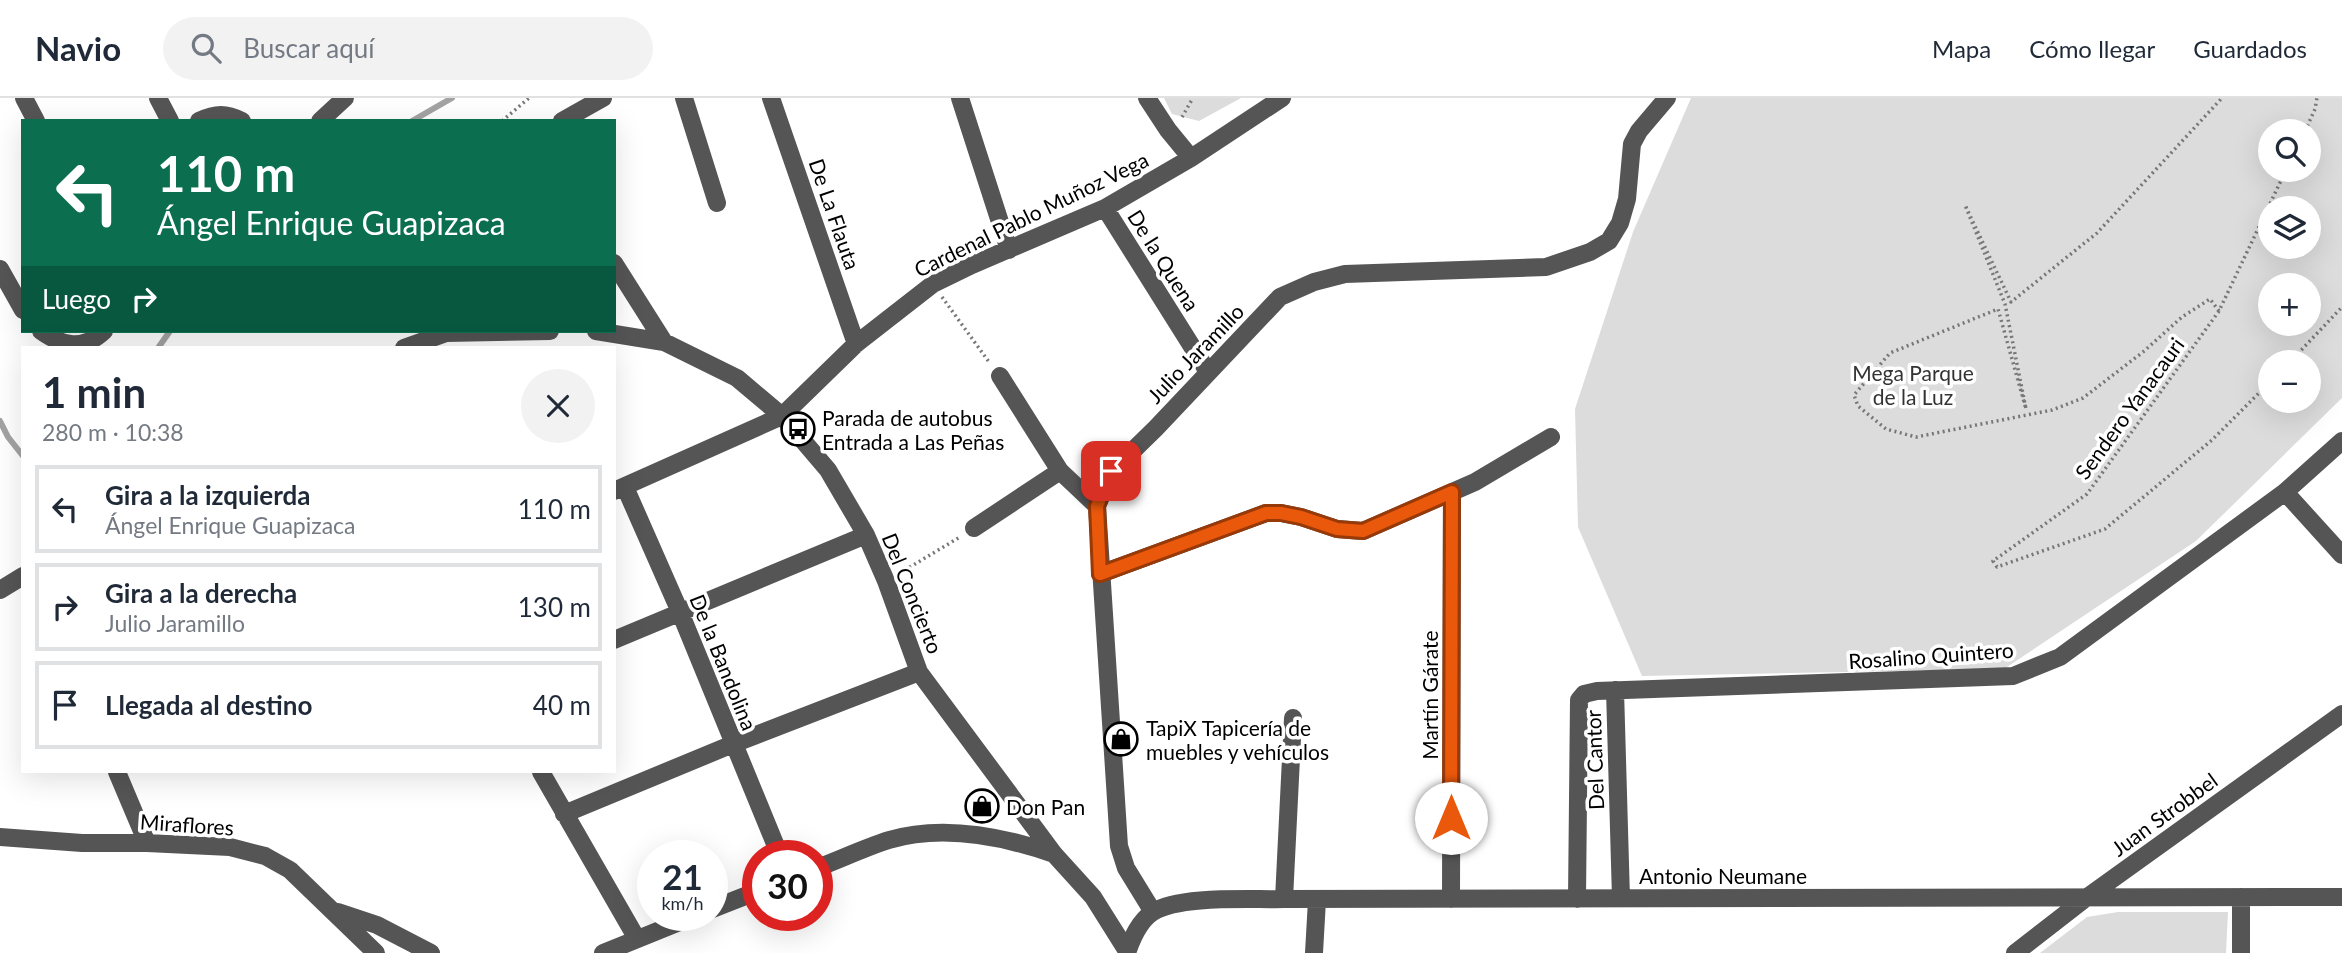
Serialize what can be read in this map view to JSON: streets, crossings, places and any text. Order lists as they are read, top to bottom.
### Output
{
  "streets": {
    "street": [
      "De La Flauta",
      "Cardenal Pablo Muñoz Vega",
      "De la Quena",
      "Julio Jaramillo",
      "Del Concierto",
      "Rosalino Quintero",
      "De la Bandolina",
      "Martín Gárate",
      "Del Cantor",
      "Juan Strobbel",
      "Miraflores",
      "Antonio Neumane"
    ],
    "path": ["Sendero Yanacauri"]
  },
  "crossings": [
    ["De La Flauta", "Cardenal Pablo Muñoz Vega"],
    ["Cardenal Pablo Muñoz Vega", "De la Quena"],
    ["Cardenal Pablo Muñoz Vega", "Del Concierto"],
    ["De la Quena", "Julio Jaramillo"],
    ["Julio Jaramillo", "Antonio Neumane"],
    ["Rosalino Quintero", "Del Cantor"],
    ["Martín Gárate", "Antonio Neumane"],
    ["Del Cantor", "Antonio Neumane"],
    ["Juan Strobbel", "Antonio Neumane"]
  ],
  "parks": ["Mega Parque de la Luz"],
  "places": {
    "bus stop": ["Parada de autobus Entrada a Las Peñas"],
    "shop": ["TapiX Tapicería de muebles y vehículos", "Don Pan"]
  },
  "page": {
    "header": "Navio",
    "search": "Buscar aquí",
    "nav": ["Mapa", "Cómo llegar", "Guardados"],
    "map_buttons": ["+", "−"],
    "turn": ["110 m", "Ángel Enrique Guapizaca"],
    "then": "Luego",
    "heading": ["1 min", "280 m · 10:38"],
    "list": [
      {
        "name": "Gira a la izquierda",
        "note": "Ángel Enrique Guapizaca",
        "value": "110 m"
      },
      {
        "name": "Gira a la derecha",
        "note": "Julio Jaramillo",
        "value": "130 m"
      },
      {
        "name": "Llegada al destino",
        "value": "40 m"
      }
    ],
    "speed": "21 km/h",
    "limit": "30"
  }
}
